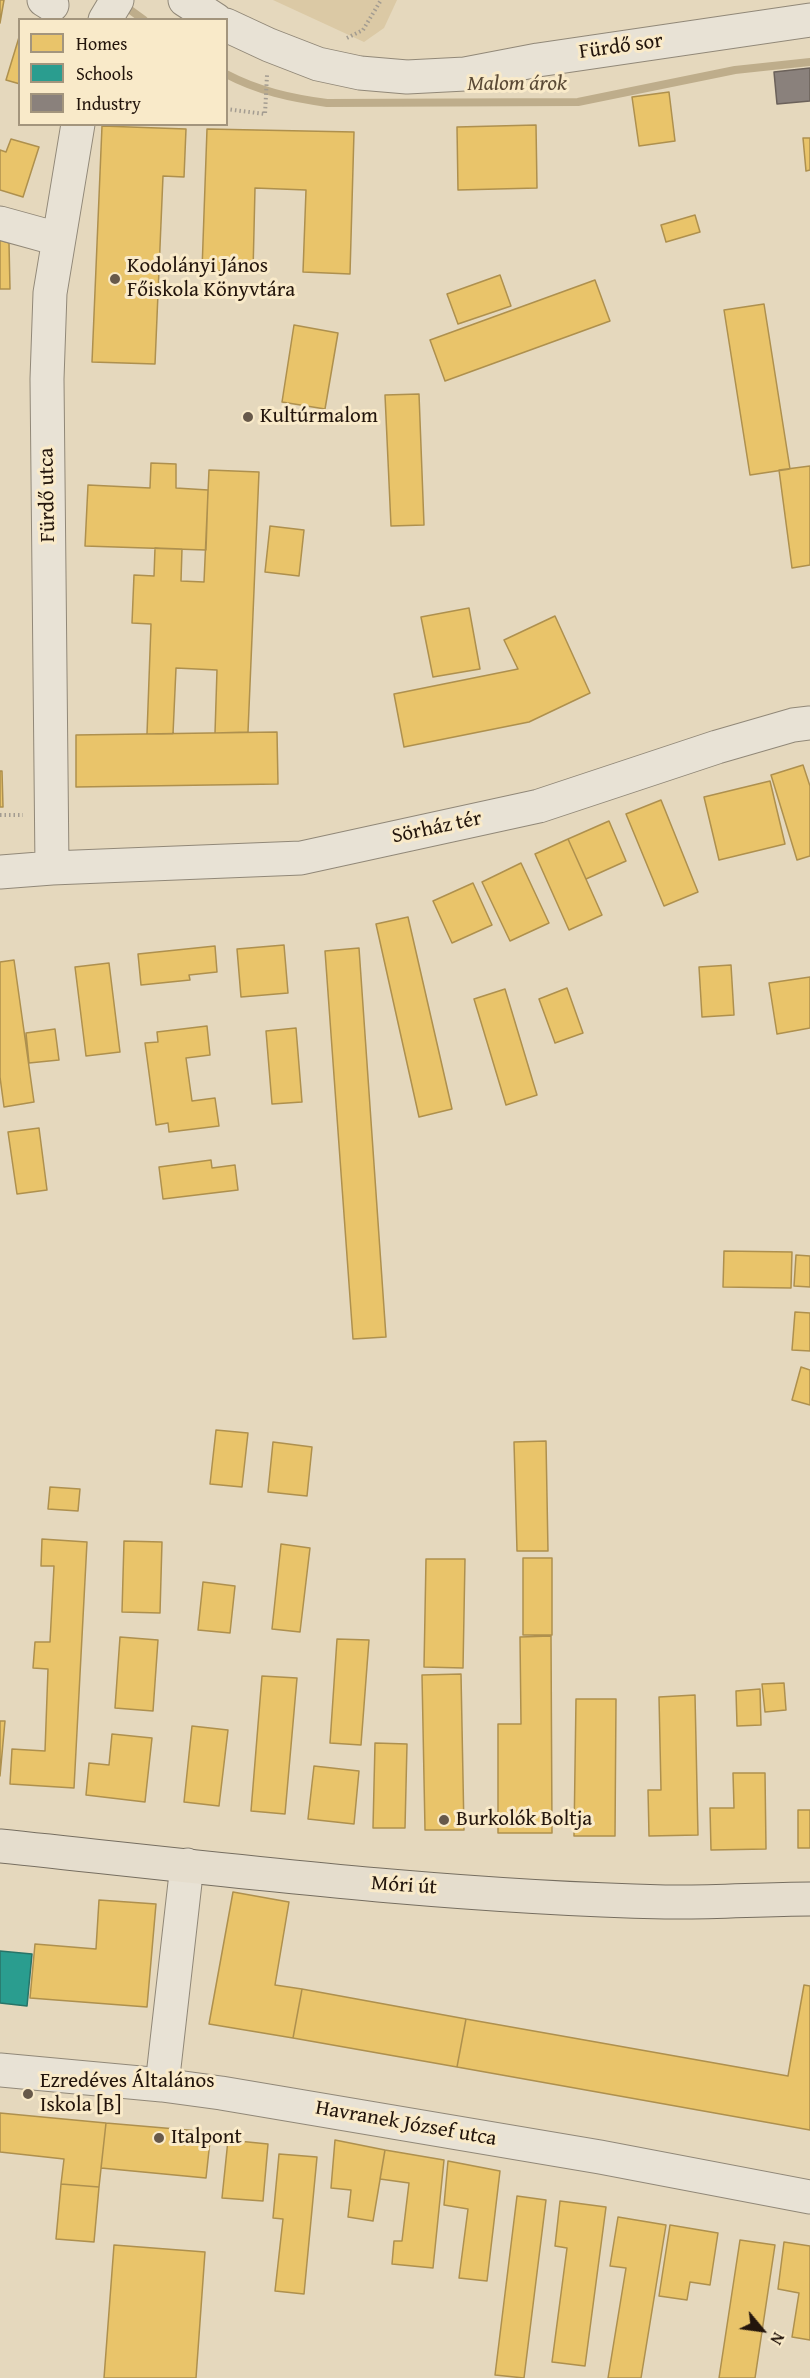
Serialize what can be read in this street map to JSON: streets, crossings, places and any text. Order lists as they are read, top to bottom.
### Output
{
  "streets": {
    "main road": ["Móri út"],
    "street": [
      "Fürdő sor",
      "Fürdő utca",
      "Sörház tér",
      "Havranek József utca"
    ]
  },
  "crossings": [
    ["Fürdő utca", "Sörház tér"]
  ],
  "water": ["Malom árok"],
  "places": [
    "Kodolányi János Főiskola Könyvtára",
    "Kultúrmalom",
    "Burkolók Boltja",
    "Ezredéves Általános Iskola [B]",
    "Italpont"
  ],
  "legend": ["Homes", "Schools", "Industry"],
  "north": "bottom right"
}
